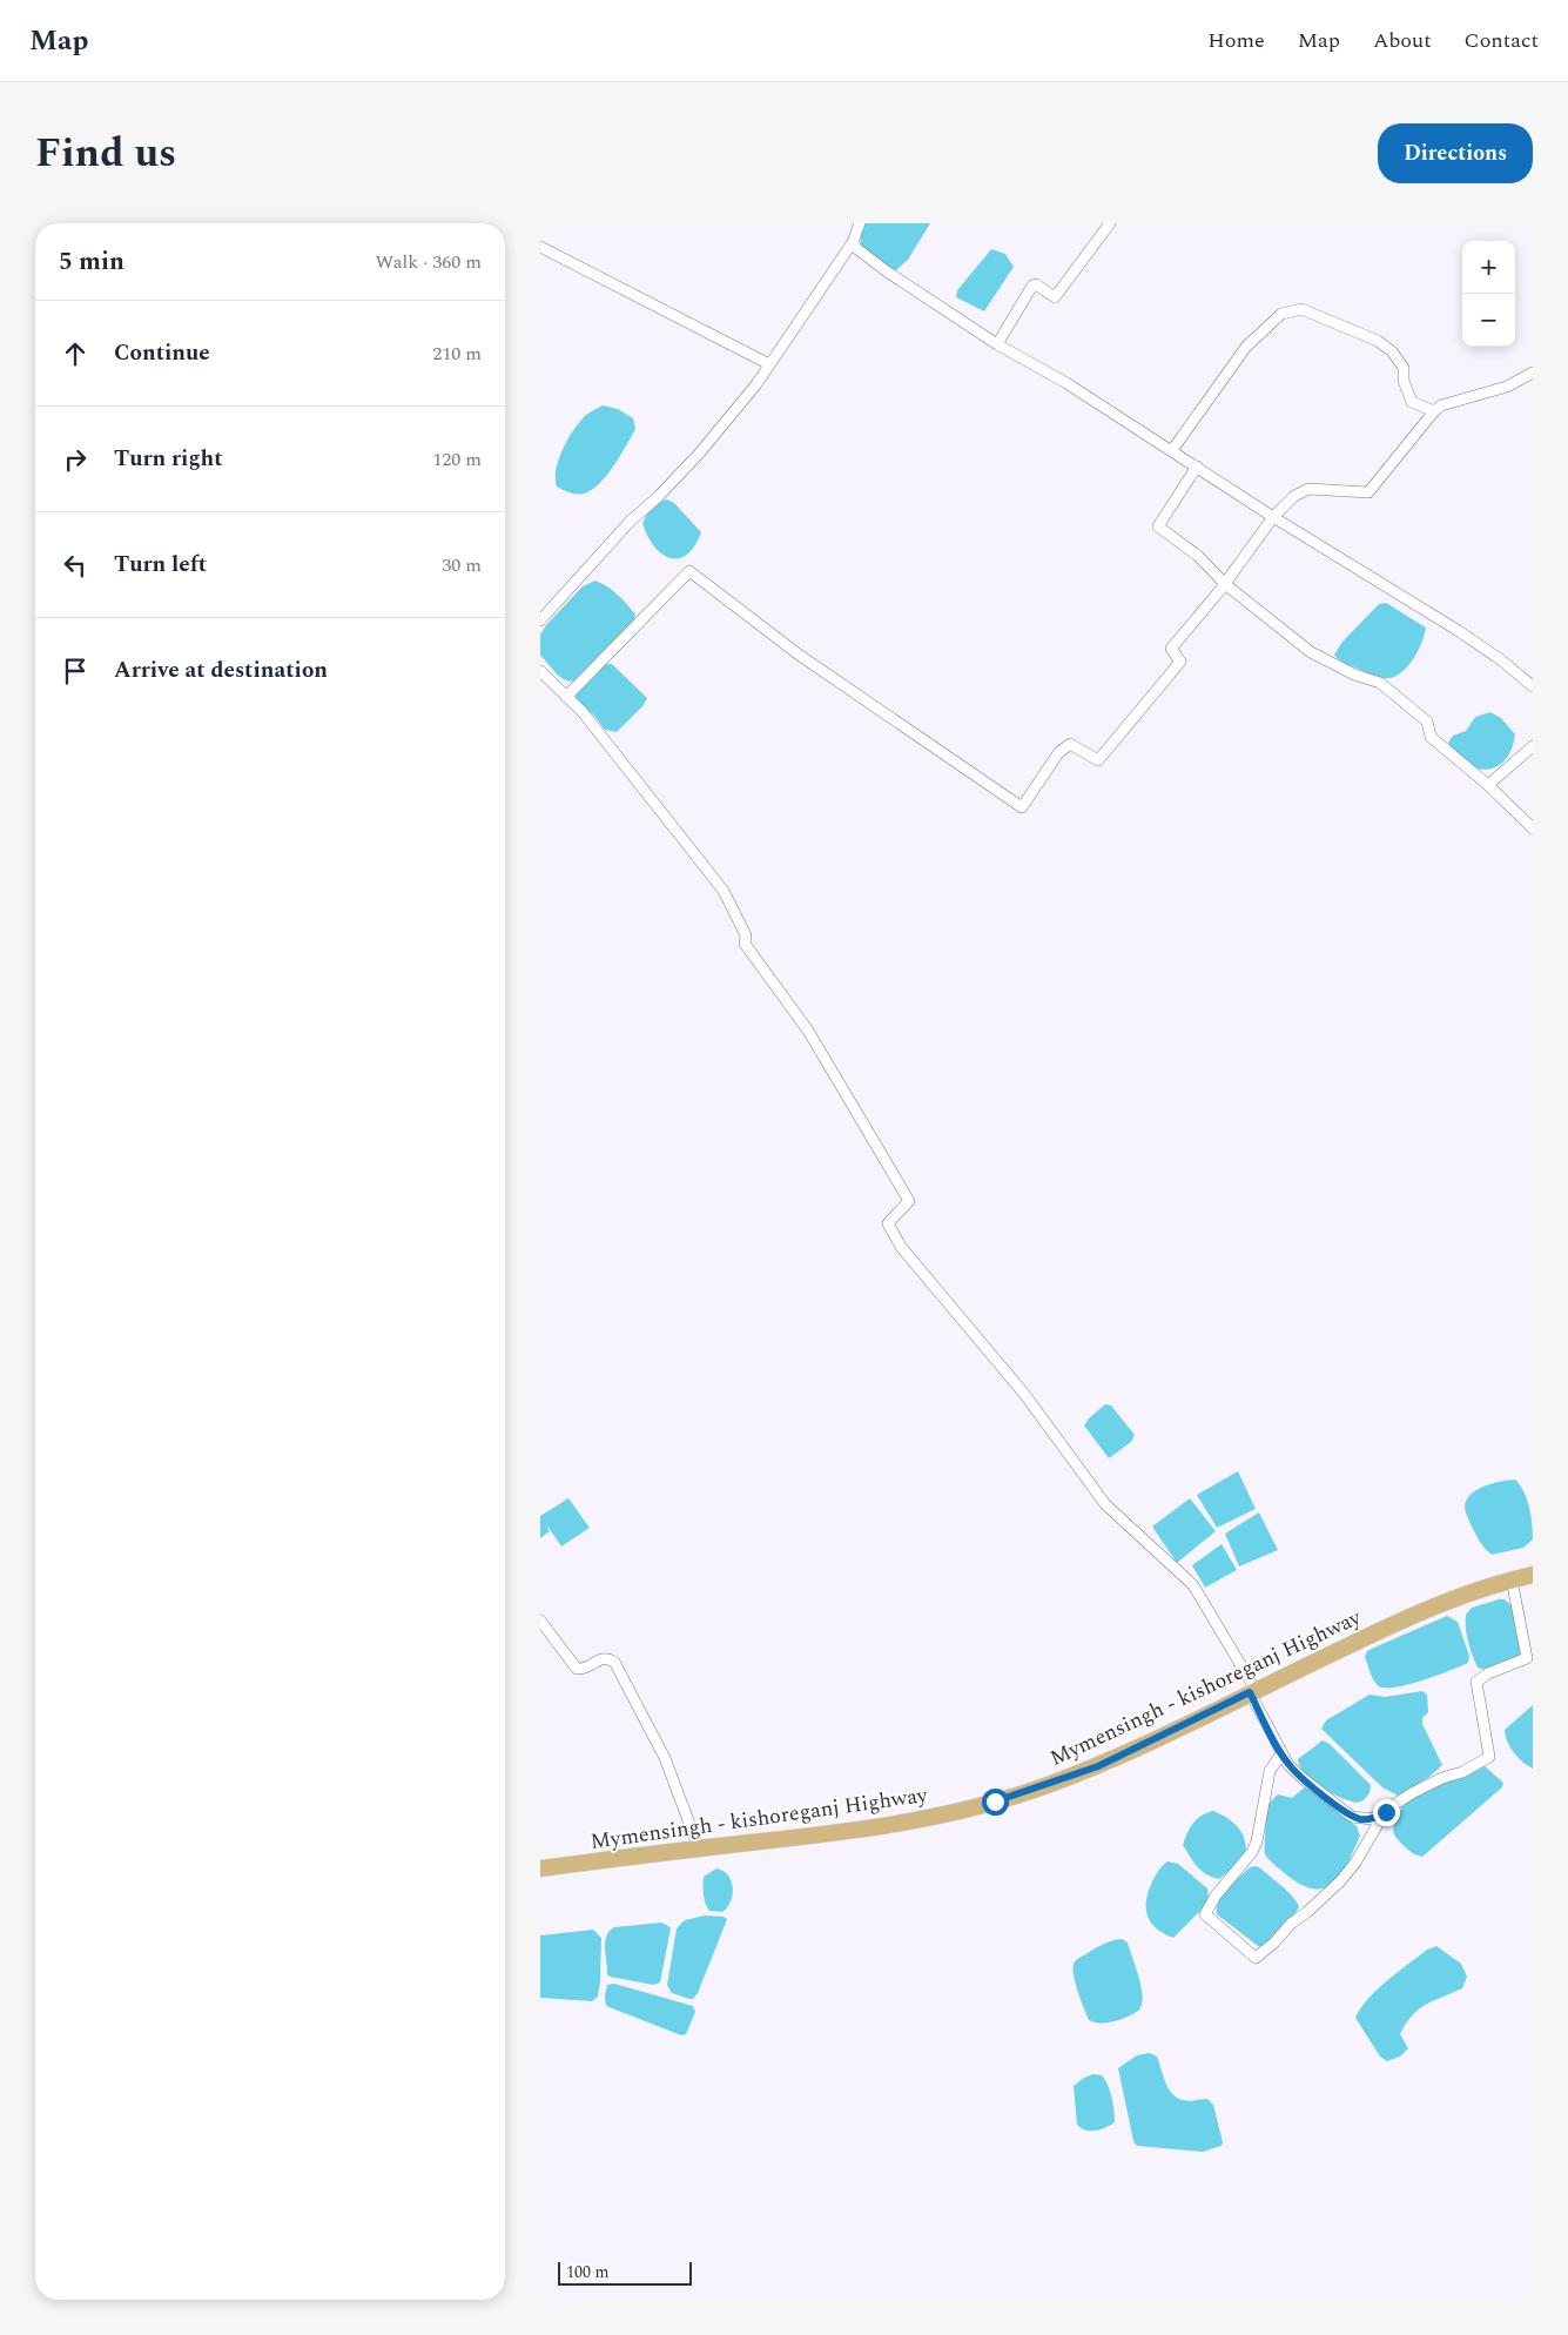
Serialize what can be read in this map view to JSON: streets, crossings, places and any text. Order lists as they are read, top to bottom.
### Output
{
  "streets": {
    "main road": ["Mymensingh - kishoreganj Highway"]
  },
  "scale_bar": "100 m",
  "page": {
    "header": "Map",
    "nav": [
      "Home",
      "Map",
      "About",
      "Contact"
    ],
    "title": "Find us",
    "buttons": "Directions",
    "heading": ["5 min", "Walk · 360 m"],
    "map_buttons": ["+", "−"],
    "list": [
      ["Continue", "210 m"],
      ["Turn right", "120 m"],
      ["Turn left", "30 m"],
      "Arrive at destination"
    ],
    "scale": "100 m"
  }
}
